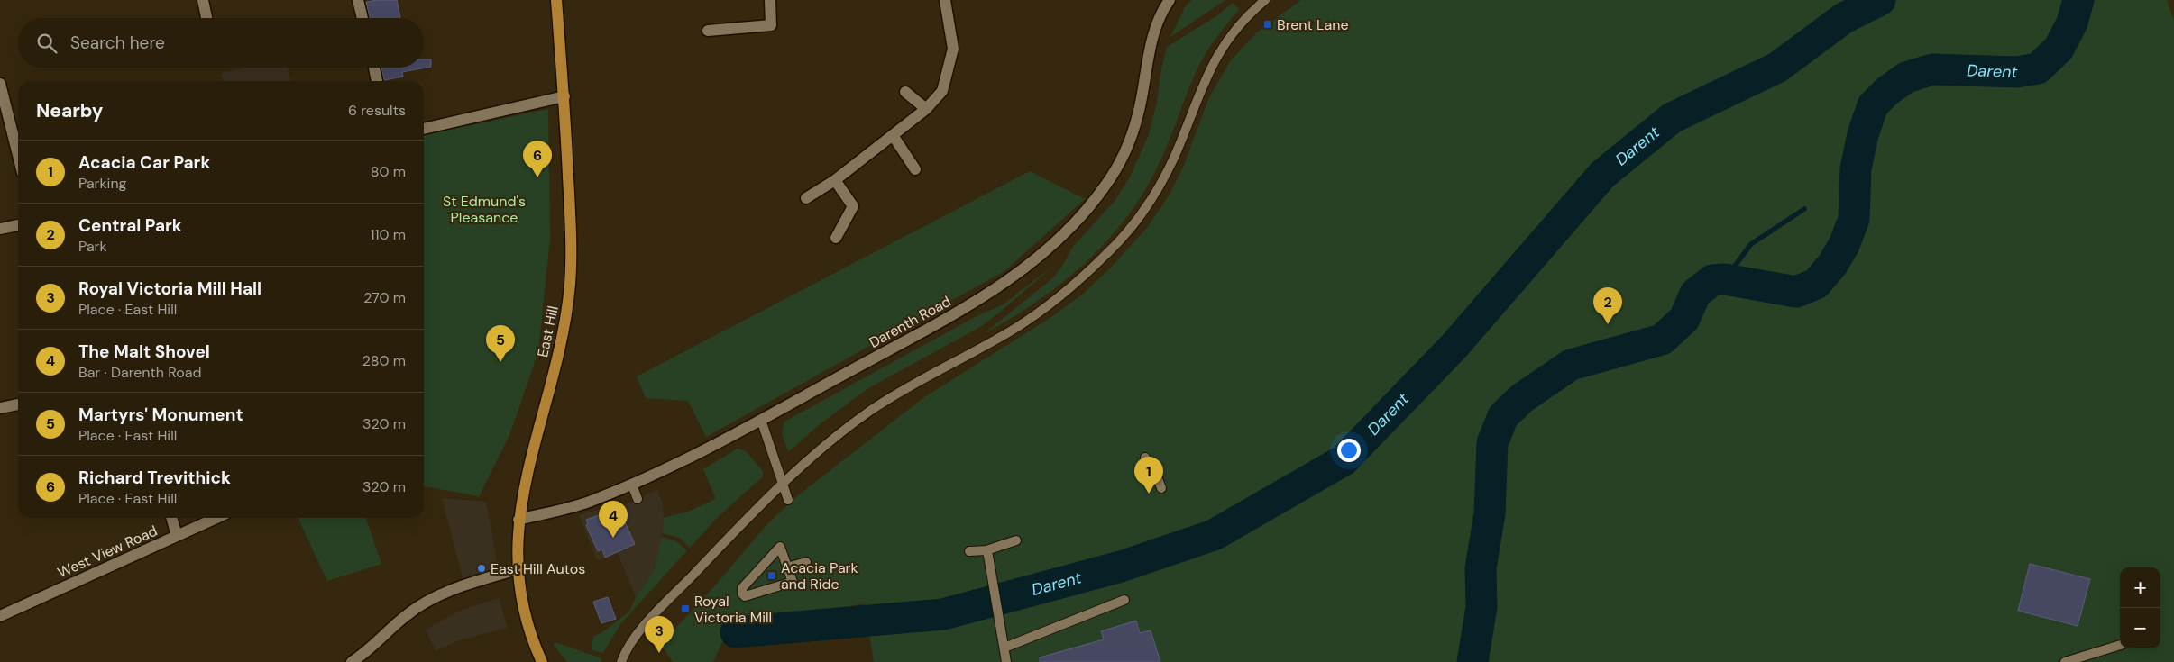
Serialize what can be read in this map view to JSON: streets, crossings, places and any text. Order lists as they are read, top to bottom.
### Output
{
  "streets": {
    "main road": ["East Hill"],
    "street": ["Darenth Road", "West View Road"]
  },
  "crossings": [
    ["Darenth Road", "East Hill"]
  ],
  "water": ["Darent"],
  "parks": ["St Edmund's Pleasance"],
  "places": {
    "transit": ["Brent Lane", "Acacia Park and Ride", "Royal Victoria Mill"],
    "other": ["East Hill Autos"]
  },
  "page": {
    "search": "Search here",
    "heading": ["Nearby", "6 results"],
    "list": [
      {
        "mark": "1",
        "name": "Acacia Car Park",
        "note": "Parking",
        "value": "80 m"
      },
      {
        "mark": "2",
        "name": "Central Park",
        "note": "Park",
        "value": "110 m"
      },
      {
        "mark": "3",
        "name": "Royal Victoria Mill Hall",
        "note": "Place · East Hill",
        "value": "270 m"
      },
      {
        "mark": "4",
        "name": "The Malt Shovel",
        "note": "Bar · Darenth Road",
        "value": "280 m"
      },
      {
        "mark": "5",
        "name": "Martyrs' Monument",
        "note": "Place · East Hill",
        "value": "320 m"
      },
      {
        "mark": "6",
        "name": "Richard Trevithick",
        "note": "Place · East Hill",
        "value": "320 m"
      }
    ],
    "pins": [
      "6",
      "2",
      "5",
      "1",
      "4",
      "3"
    ],
    "map_buttons": ["+", "−"]
  }
}
